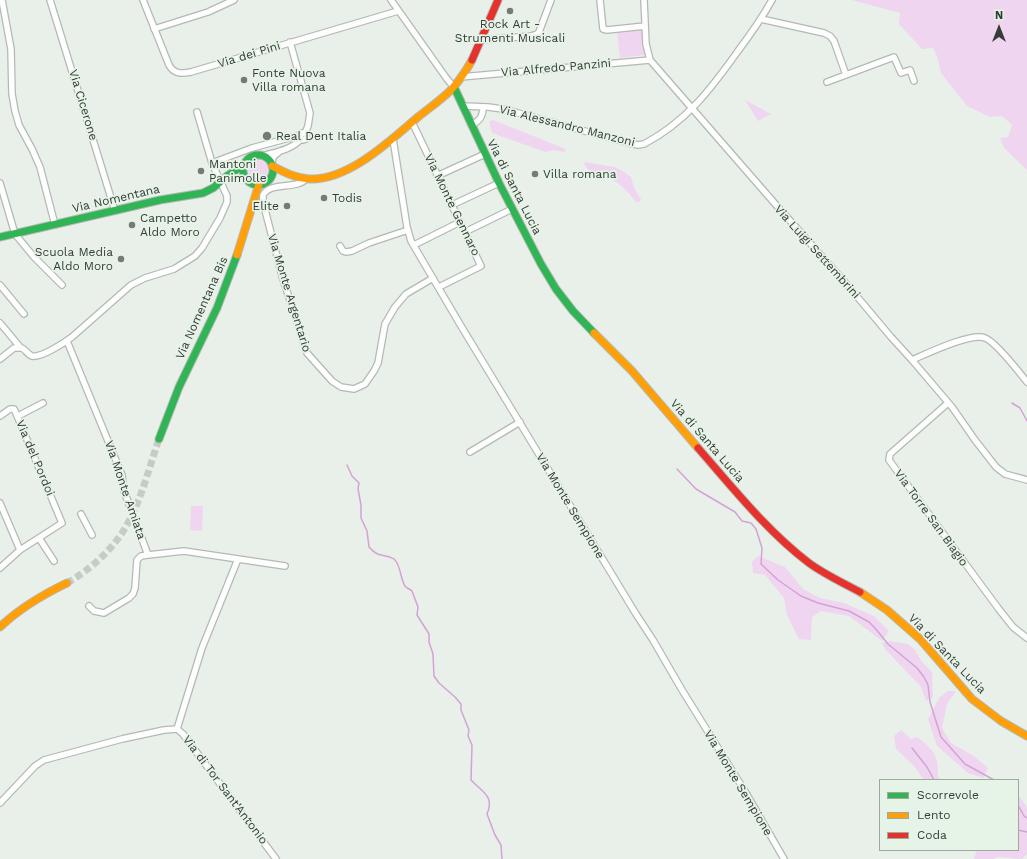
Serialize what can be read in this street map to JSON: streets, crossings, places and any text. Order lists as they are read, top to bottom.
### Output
{
  "streets": {
    "street": [
      "Via dei Pini",
      "Via Alfredo Panzini",
      "Via Cicerone",
      "Via Alessandro Manzoni",
      "Via di Santa Lucia",
      "Via Nomentana",
      "Via Monte Gennaro",
      "Via Luigi Settembrini",
      "Via Monte Argentario",
      "Via Nomentana Bis",
      "Via del Pordoi",
      "Via Monte Amiata",
      "Via Monte Sempione",
      "Via Torre San Biagio",
      "Via di Tor Sant'Antonio"
    ]
  },
  "crossings": [
    ["Via Alfredo Panzini", "Via Luigi Settembrini"],
    ["Via Cicerone", "Via Nomentana"],
    ["Via Alessandro Manzoni", "Via di Santa Lucia"],
    ["Via Alessandro Manzoni", "Via Luigi Settembrini"],
    ["Via Nomentana", "Via Nomentana Bis"],
    ["Via Monte Gennaro", "Via Monte Sempione"],
    ["Via Luigi Settembrini", "Via Torre San Biagio"],
    ["Via Monte Argentario", "Via Monte Sempione"]
  ],
  "places": [
    "Rock Art - Strumenti Musicali",
    "Fonte Nuova Villa romana",
    "Real Dent Italia",
    "Mantoni Panimolle",
    "Villa romana",
    "Todis",
    "Elite",
    "Campetto Aldo Moro",
    "Scuola Media Aldo Moro"
  ],
  "legend": ["Scorrevole", "Lento", "Coda"],
  "north": "top"
}
